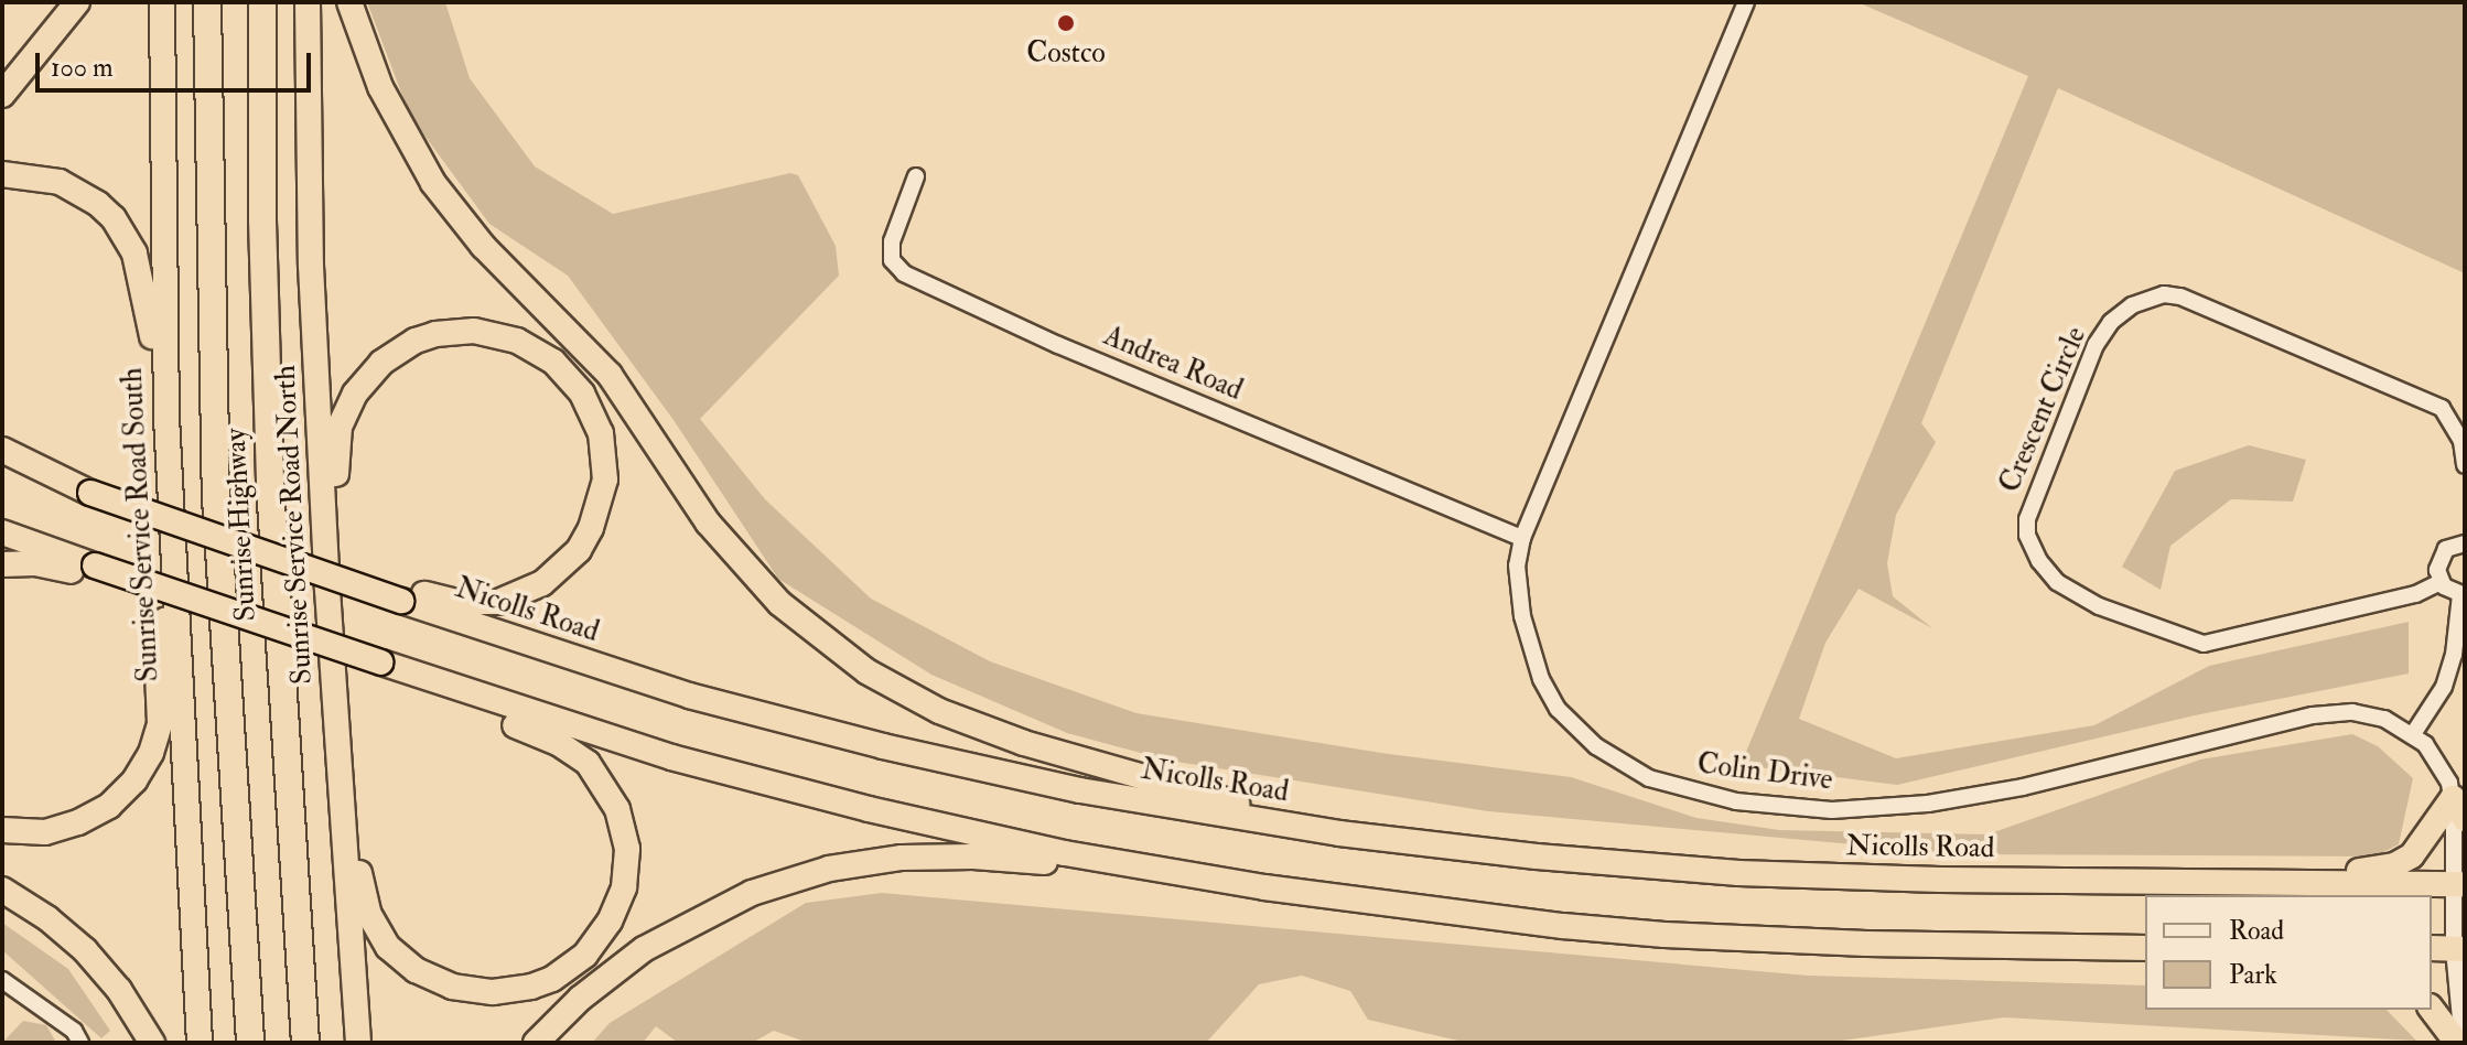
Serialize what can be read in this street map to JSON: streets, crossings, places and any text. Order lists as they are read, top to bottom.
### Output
{
  "streets": {
    "highway": [
      "Sunrise Service Road South",
      "Sunrise Highway",
      "Sunrise Service Road North",
      "Nicolls Road"
    ],
    "street": ["Andrea Road", "Crescent Circle", "Colin Drive"]
  },
  "crossings": [
    ["Andrea Road", "Colin Drive"],
    ["Nicolls Road", "Colin Drive"]
  ],
  "places": ["Costco"],
  "legend": ["Road", "Park"],
  "scale_bar": "100 m"
}
